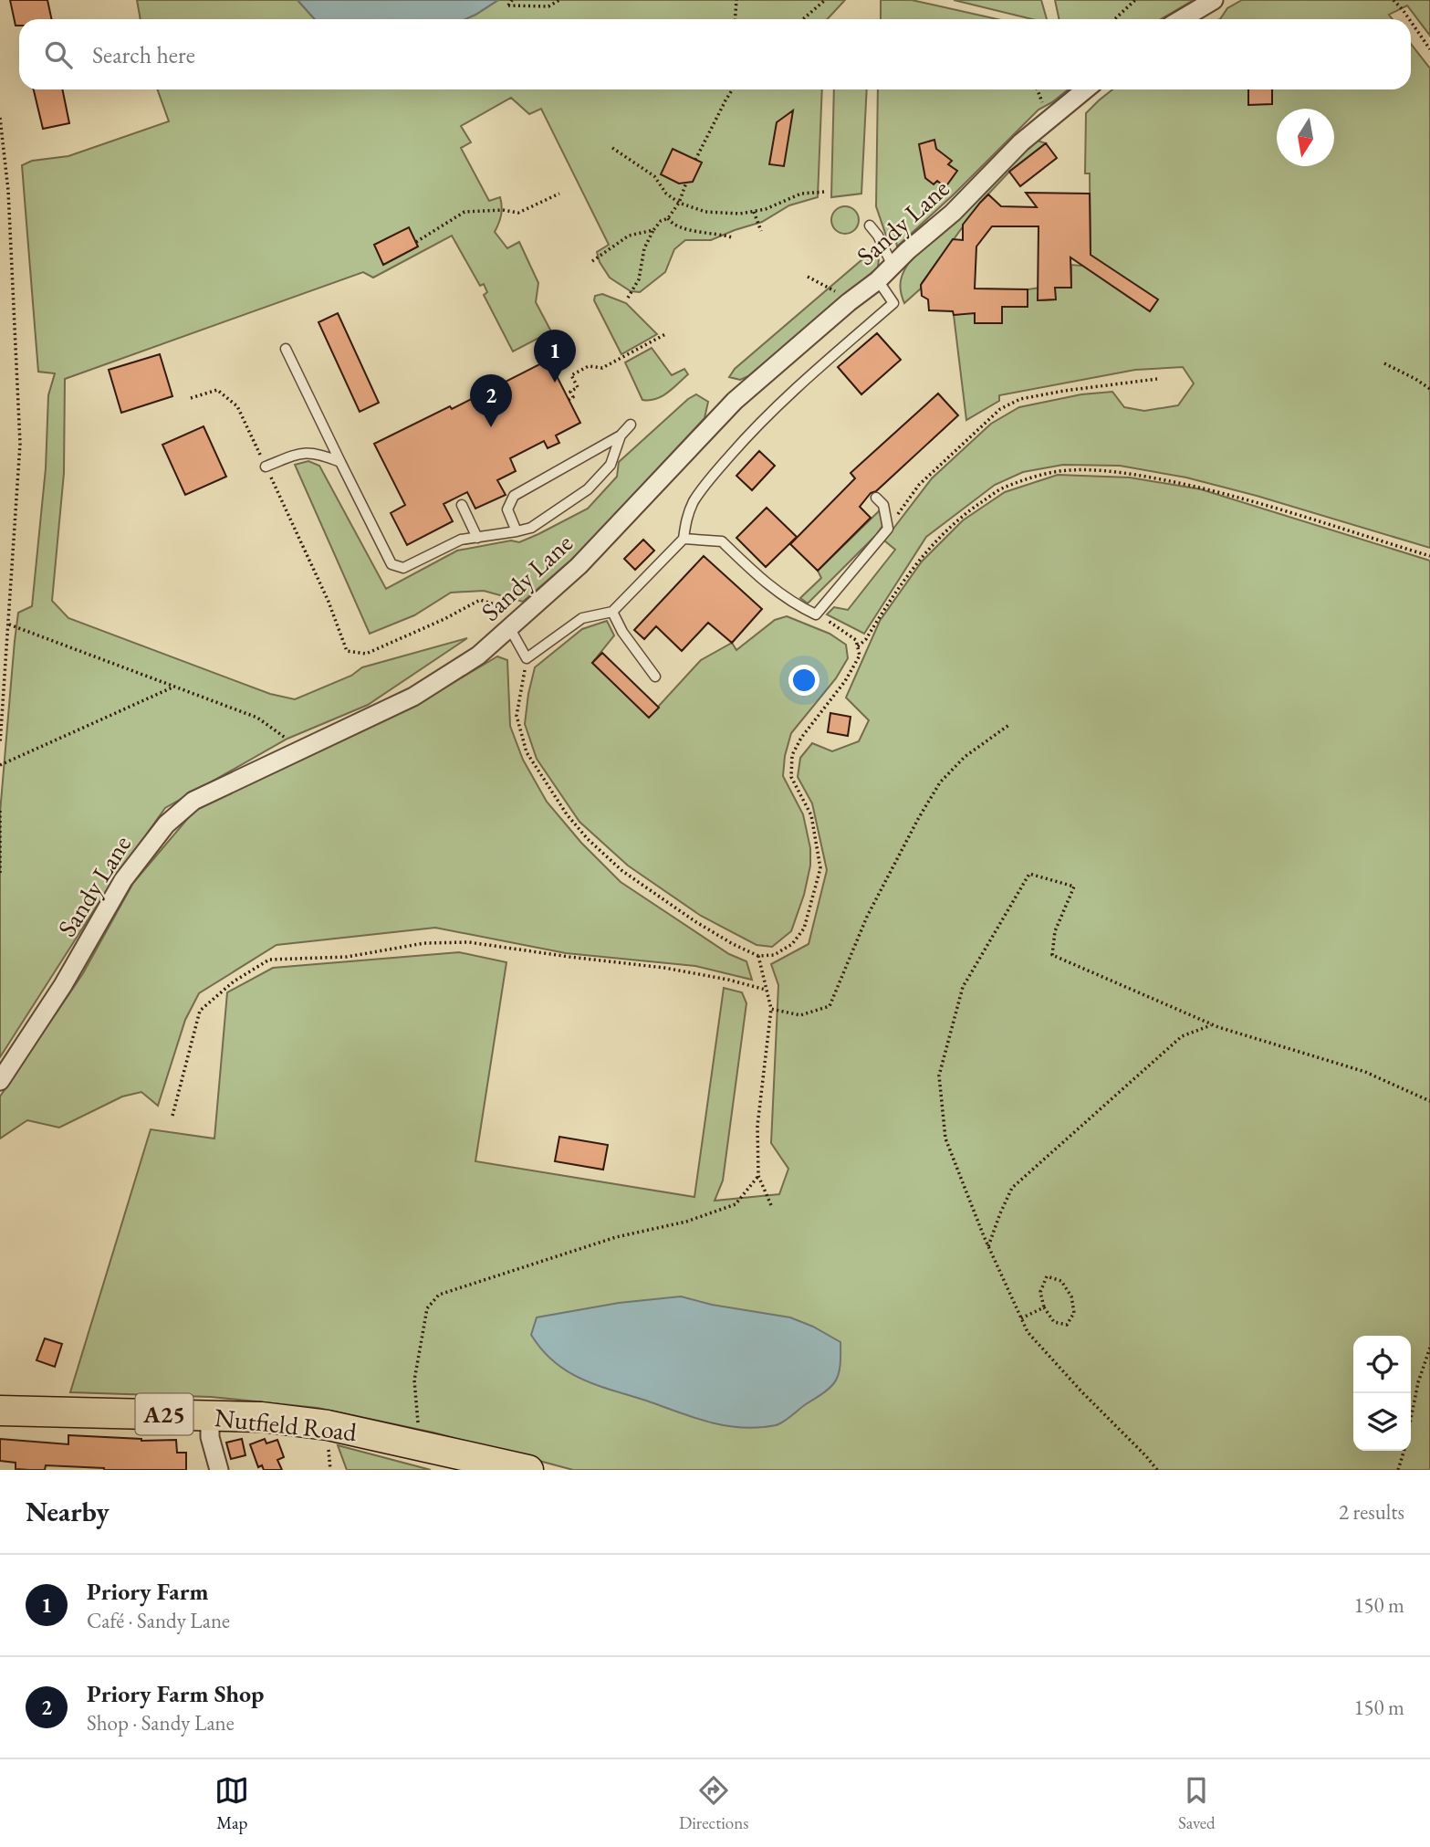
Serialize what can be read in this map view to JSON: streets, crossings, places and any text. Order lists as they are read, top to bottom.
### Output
{
  "streets": {
    "main road": ["A25", "Nutfield Road"],
    "street": ["Sandy Lane"]
  },
  "north": "bottom",
  "page": {
    "search": "Search here",
    "pins": ["1", "2"],
    "heading": ["Nearby", "2 results"],
    "list": [
      {
        "mark": "1",
        "name": "Priory Farm",
        "note": "Café · Sandy Lane",
        "value": "150 m"
      },
      {
        "mark": "2",
        "name": "Priory Farm Shop",
        "note": "Shop · Sandy Lane",
        "value": "150 m"
      }
    ],
    "nav": ["Map", "Directions", "Saved"]
  }
}
